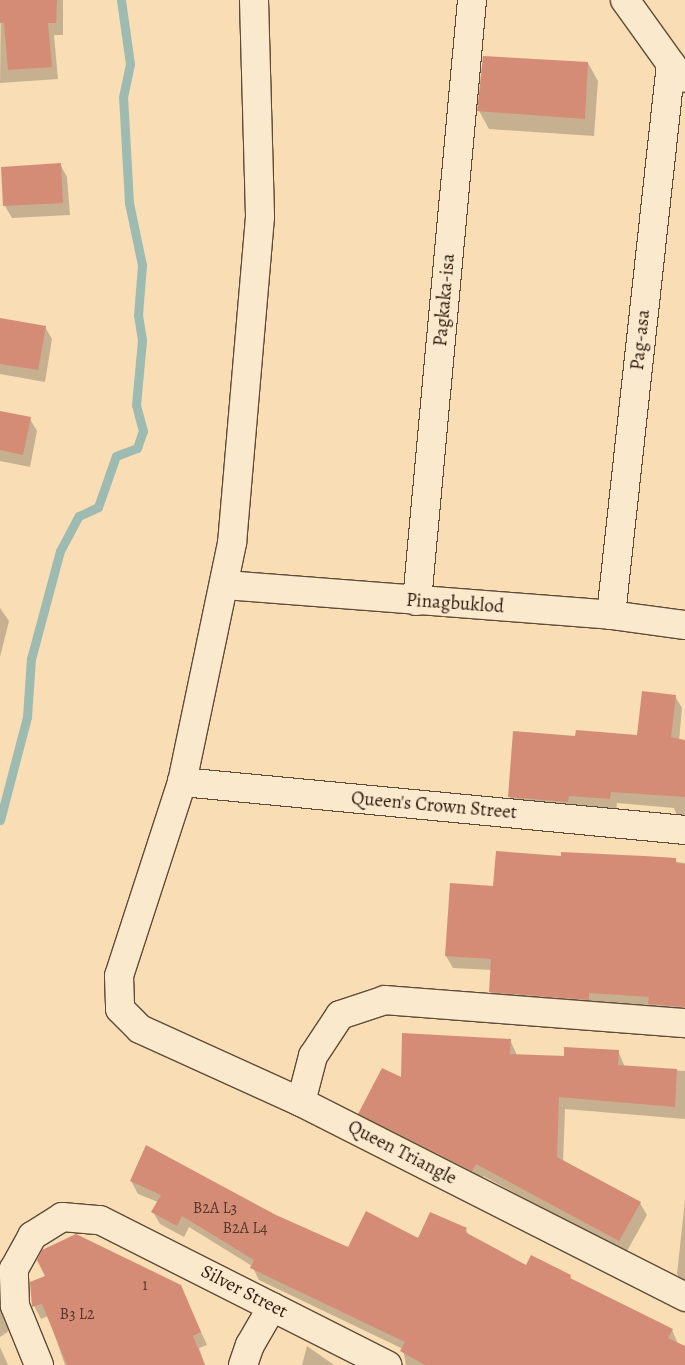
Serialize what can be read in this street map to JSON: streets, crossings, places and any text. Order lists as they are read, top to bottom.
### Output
{
  "streets": {
    "street": [
      "Pagkaka-isa",
      "Pag-asa",
      "Pinagbuklod",
      "Queen's Crown Street",
      "Queen Triangle",
      "Silver Street"
    ]
  },
  "crossings": [
    ["Pagkaka-isa", "Pinagbuklod"],
    ["Pag-asa", "Pinagbuklod"],
    ["Queen's Crown Street", "Queen Triangle"]
  ],
  "house_numbers": [
    "B2A L3",
    "B2A L4",
    "1",
    "B3 L2"
  ]
}
